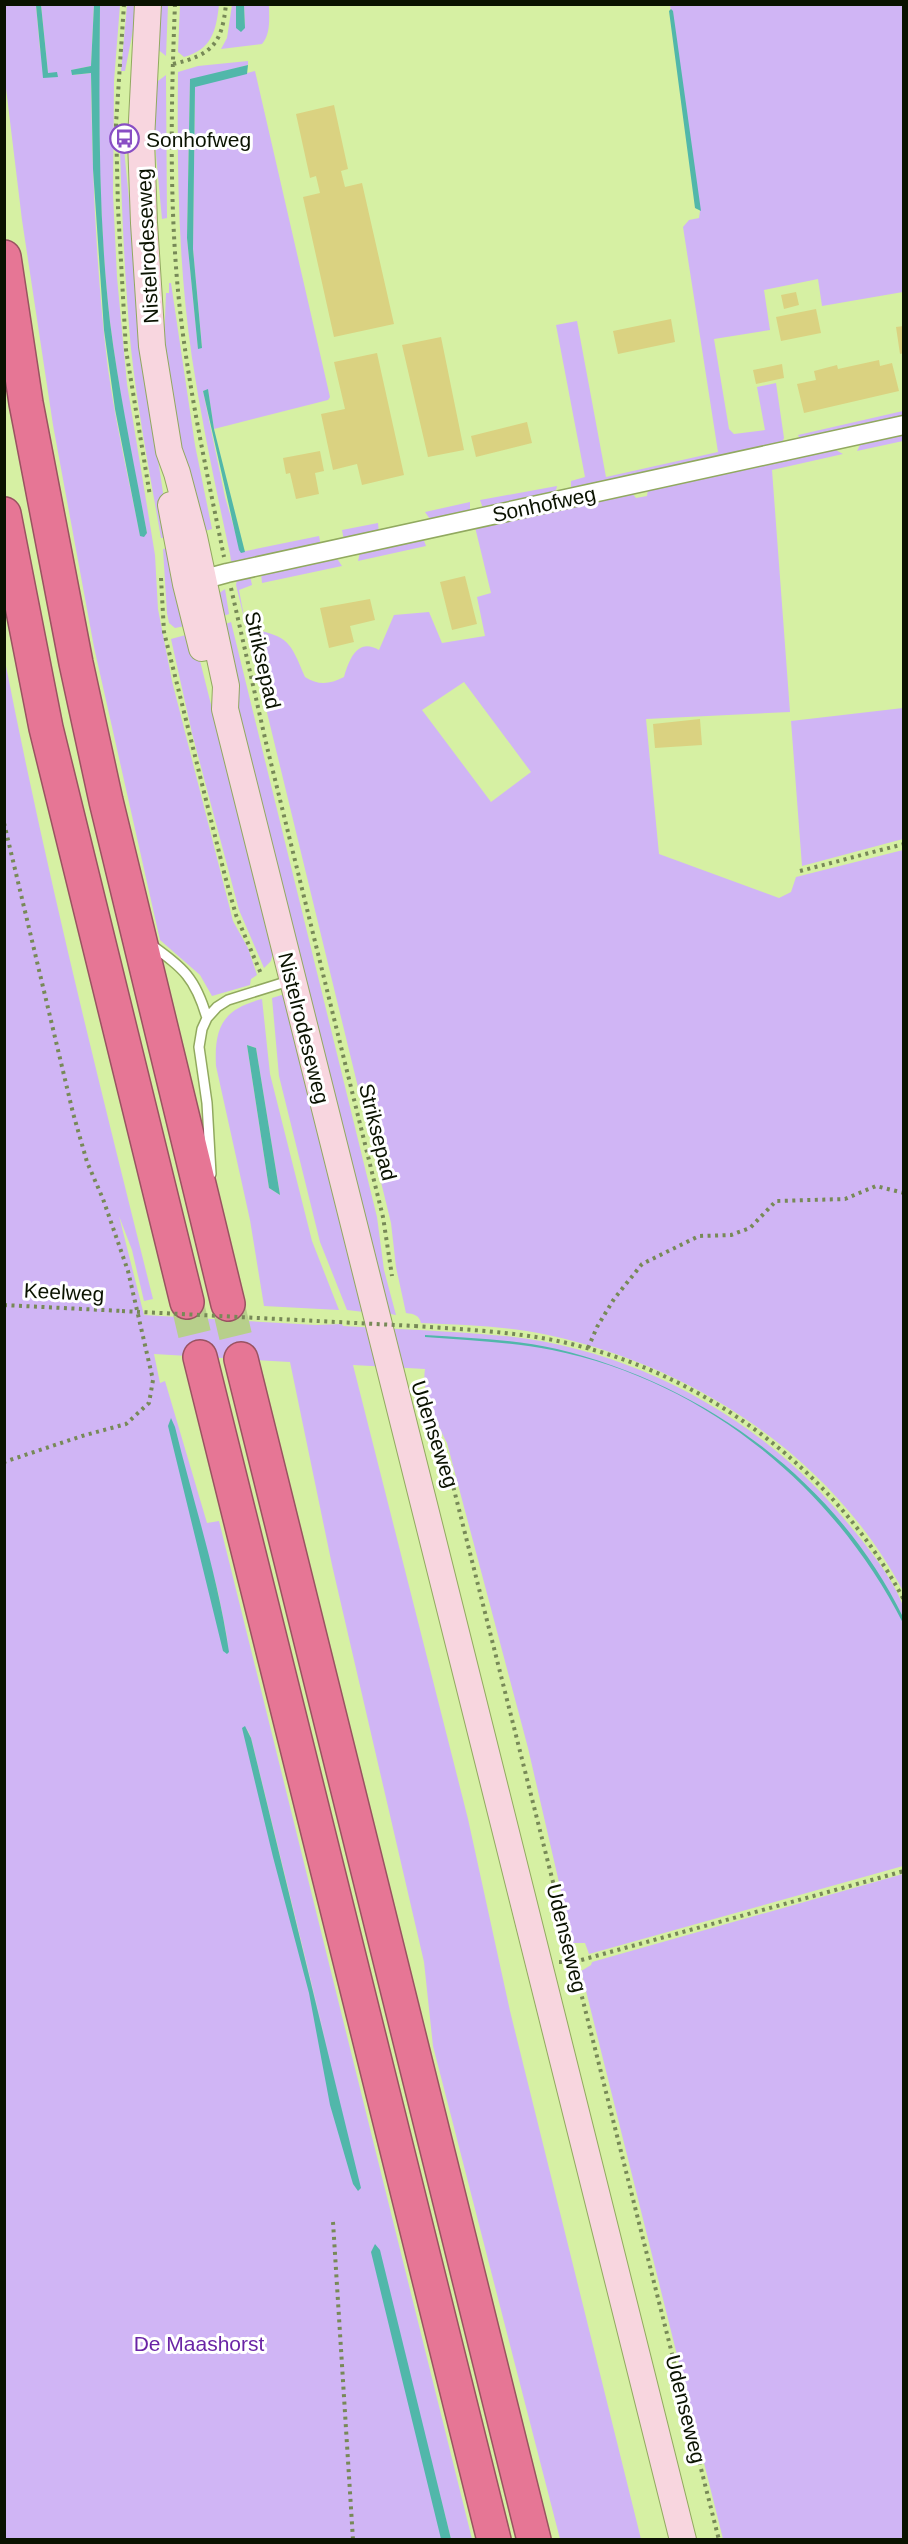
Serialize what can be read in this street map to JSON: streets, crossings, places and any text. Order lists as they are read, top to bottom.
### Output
{
  "streets": {
    "street": ["Nistelrodeseweg", "Sonhofweg", "Udenseweg"],
    "path": ["Striksepad", "Keelweg"]
  },
  "crossings": [
    ["Nistelrodeseweg", "Sonhofweg"],
    ["Nistelrodeseweg", "Striksepad"],
    ["Nistelrodeseweg", "Udenseweg"],
    ["Sonhofweg", "Striksepad"]
  ],
  "parks": ["De Maashorst"],
  "places": {
    "bus stop": ["Sonhofweg"]
  }
}
